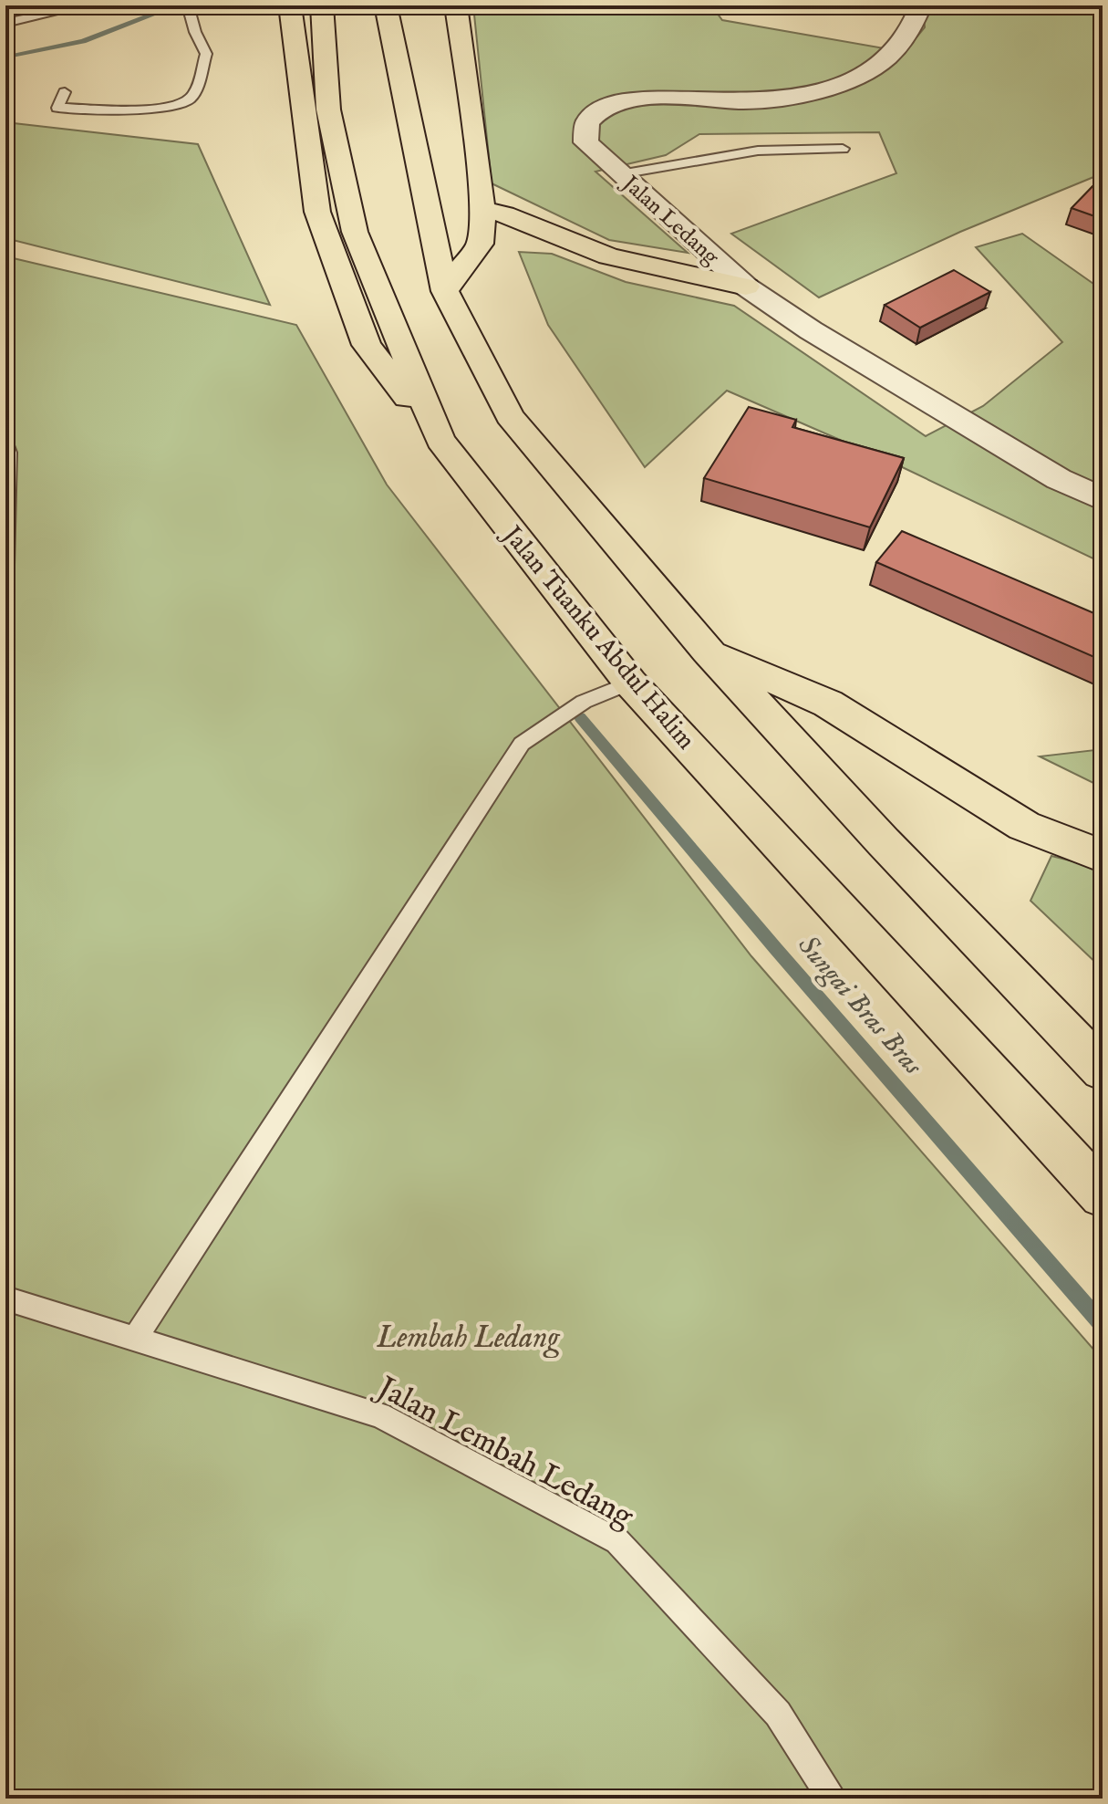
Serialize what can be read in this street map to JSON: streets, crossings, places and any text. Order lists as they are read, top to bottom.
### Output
{
  "streets": {
    "main road": ["Jalan Tuanku Abdul Halim"],
    "street": ["Jalan Ledang"],
    "lane": ["Jalan Lembah Ledang"]
  },
  "water": ["Sungai Bras Bras"],
  "parks": ["Lembah Ledang"]
}
